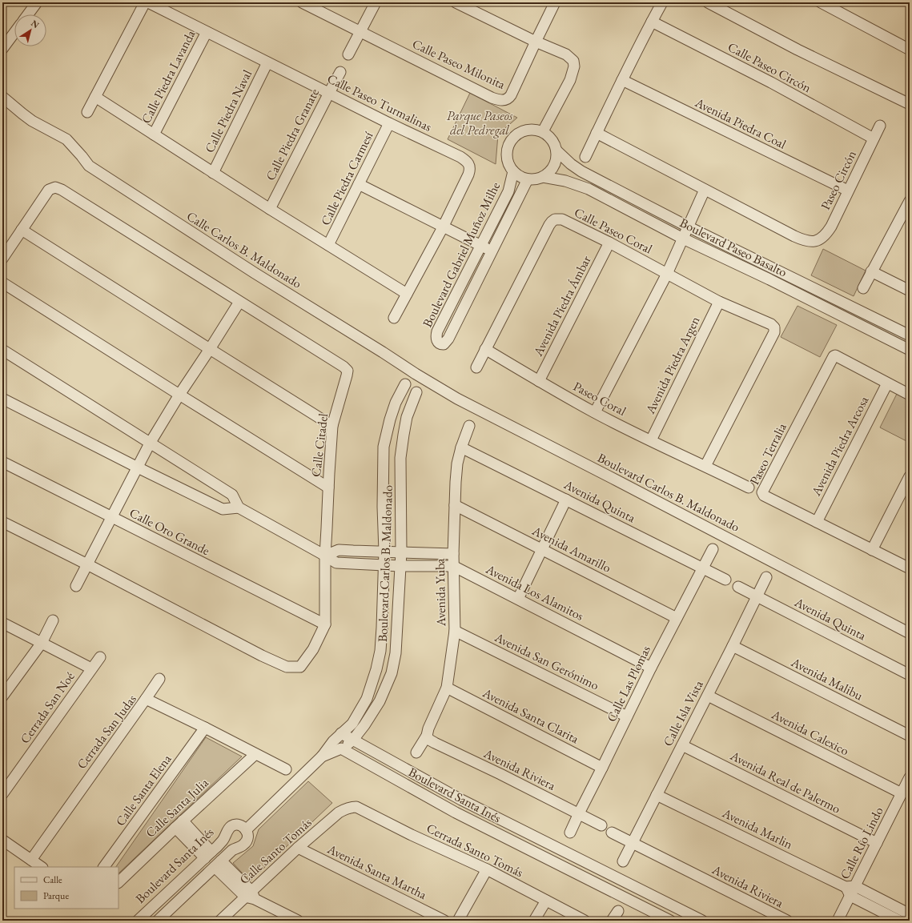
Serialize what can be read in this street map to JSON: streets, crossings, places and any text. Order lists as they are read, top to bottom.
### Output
{
  "streets": {
    "street": [
      "Calle Paseo Milonita",
      "Calle Paseo Circón",
      "Calle Piedra Lavanda",
      "Calle Paseo Turmalinas",
      "Calle Piedra Naval",
      "Avenida Piedra Coal",
      "Calle Piedra Granate",
      "Calle Piedra Carmesí",
      "Paseo Circón",
      "Calle Paseo Coral",
      "Boulevard Paseo Basalto",
      "Calle Carlos B. Maldonado",
      "Boulevard Gabriel Muñoz Milhe",
      "Avenida Piedra Ámbar",
      "Avenida Piedra Argen",
      "Paseo Coral",
      "Calle Citadel",
      "Avenida Piedra Arcosa",
      "Paseo Terralia",
      "Boulevard Carlos B. Maldonado",
      "Avenida Quinta",
      "Calle Oro Grande",
      "Avenida Amarillo",
      "Avenida Yuba",
      "Avenida Los Alamitos",
      "Avenida San Gerónimo",
      "Avenida Malibu",
      "Calle Las Plomas",
      "Cerrada San Noé",
      "Calle Isla Vista",
      "Avenida Santa Clarita",
      "Cerrada San Judas",
      "Avenida Calexico",
      "Avenida Riviera",
      "Avenida Real de Palermo",
      "Calle Santa Elena",
      "Boulevard Santa Inés",
      "Calle Santa Julia",
      "Avenida Marlin",
      "Calle Río Lindo",
      "Cerrada Santo Tomás",
      "Calle Santo Tomás",
      "Avenida Santa Martha"
    ]
  },
  "crossings": [
    ["Calle Paseo Circón", "Paseo Circón"],
    ["Calle Piedra Lavanda", "Calle Paseo Turmalinas"],
    ["Calle Paseo Turmalinas", "Calle Piedra Naval"],
    ["Calle Paseo Turmalinas", "Calle Piedra Granate"],
    ["Calle Paseo Turmalinas", "Calle Piedra Carmesí"],
    ["Avenida Piedra Coal", "Paseo Circón"],
    ["Calle Paseo Coral", "Avenida Piedra Ámbar"],
    ["Calle Paseo Coral", "Avenida Piedra Argen"],
    ["Calle Paseo Coral", "Paseo Coral"],
    ["Boulevard Paseo Basalto", "Boulevard Gabriel Muñoz Milhe"],
    ["Calle Carlos B. Maldonado", "Boulevard Carlos B. Maldonado"],
    ["Avenida Piedra Ámbar", "Paseo Coral"],
    ["Avenida Piedra Argen", "Paseo Coral"],
    ["Calle Citadel", "Calle Oro Grande"],
    ["Calle Citadel", "Avenida Los Alamitos"],
    ["Avenida Piedra Arcosa", "Paseo Terralia"],
    ["Boulevard Carlos B. Maldonado", "Avenida Los Alamitos"],
    ["Boulevard Carlos B. Maldonado", "Boulevard Santa Inés"],
    ["Avenida Quinta", "Avenida Yuba"],
    ["Avenida Quinta", "Calle Las Plomas"],
    ["Avenida Quinta", "Calle Isla Vista"],
    ["Avenida Amarillo", "Avenida Yuba"],
    ["Avenida Amarillo", "Calle Las Plomas"],
    ["Avenida Yuba", "Avenida Los Alamitos"],
    ["Avenida Yuba", "Avenida San Gerónimo"],
    ["Avenida Yuba", "Avenida Santa Clarita"],
    ["Avenida Yuba", "Avenida Riviera"],
    ["Avenida Los Alamitos", "Calle Las Plomas"],
    ["Avenida San Gerónimo", "Calle Las Plomas"],
    ["Avenida Malibu", "Calle Isla Vista"],
    ["Calle Las Plomas", "Avenida Santa Clarita"],
    ["Calle Las Plomas", "Avenida Riviera"],
    ["Calle Isla Vista", "Avenida Calexico"],
    ["Calle Isla Vista", "Avenida Riviera"],
    ["Calle Isla Vista", "Avenida Real de Palermo"],
    ["Calle Isla Vista", "Avenida Marlin"],
    ["Cerrada San Judas", "Calle Santa Elena"],
    ["Cerrada San Judas", "Calle Santa Julia"],
    ["Avenida Calexico", "Calle Río Lindo"],
    ["Avenida Real de Palermo", "Calle Río Lindo"],
    ["Avenida Marlin", "Calle Río Lindo"],
    ["Cerrada Santo Tomás", "Calle Santo Tomás"],
    ["Calle Santo Tomás", "Avenida Santa Martha"]
  ],
  "parks": ["Parque Paseos del Pedregal"],
  "legend": ["Calle", "Parque"],
  "north": "top right"
}
